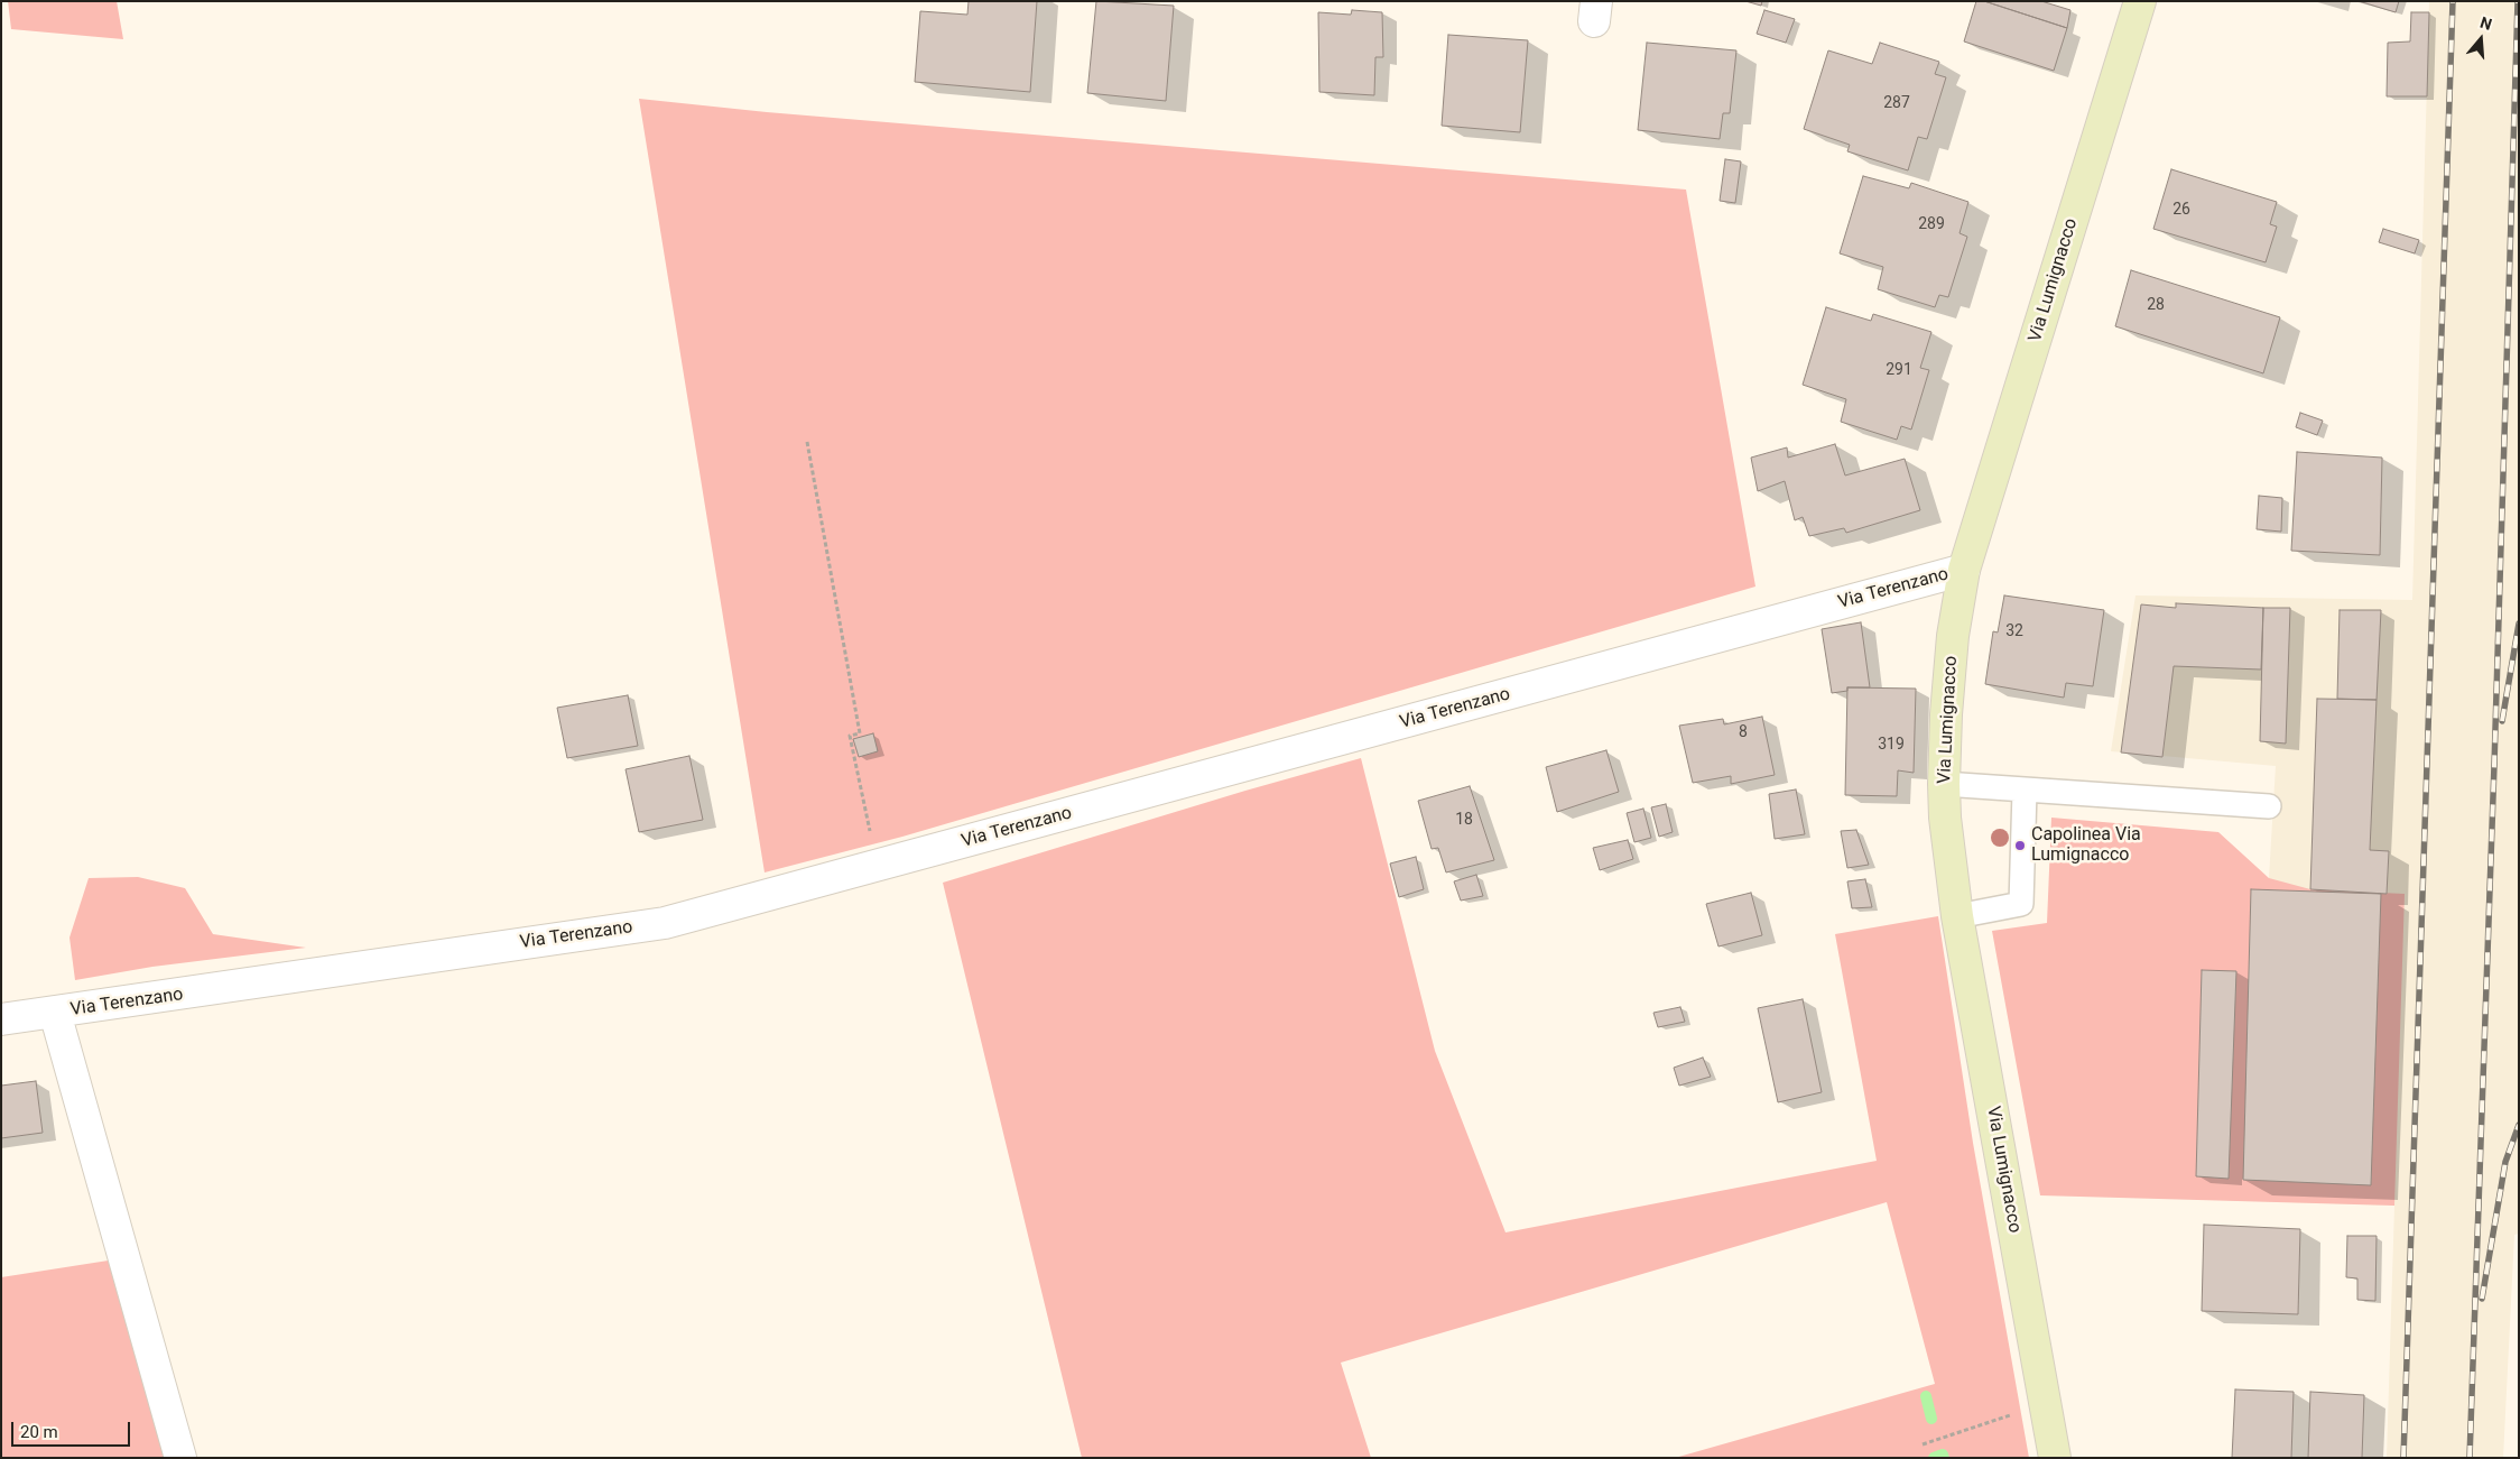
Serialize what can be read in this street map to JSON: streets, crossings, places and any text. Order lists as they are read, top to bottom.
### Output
{
  "streets": {
    "main road": ["Via Lumignacco"],
    "street": ["Via Terenzano"]
  },
  "crossings": [
    ["Via Lumignacco", "Via Terenzano"]
  ],
  "places": ["Capolinea Via Lumignacco"],
  "house_numbers": [
    "287",
    "26",
    "289",
    "28",
    "291",
    "32",
    "8",
    "319",
    "18"
  ],
  "scale_bar": "20 m",
  "north": "top"
}
